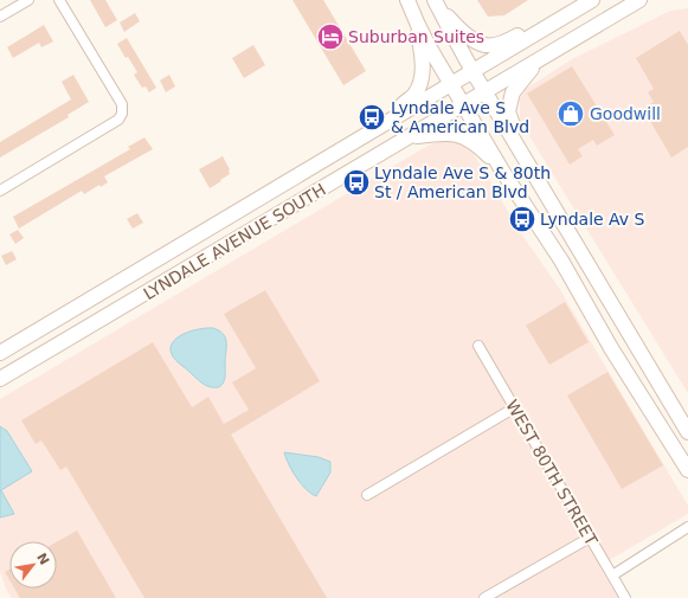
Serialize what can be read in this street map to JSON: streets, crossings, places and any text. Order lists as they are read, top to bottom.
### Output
{
  "streets": {
    "main road": ["LYNDALE AVENUE SOUTH"],
    "street": ["WEST 80TH STREET"]
  },
  "places": {
    "hotel": ["Suburban Suites"],
    "shop": ["Goodwill"],
    "bus stop": ["Lyndale Ave S & American Blvd", "Lyndale Ave S & 80th St / American Blvd", "Lyndale Av S"]
  },
  "north": "top right"
}
